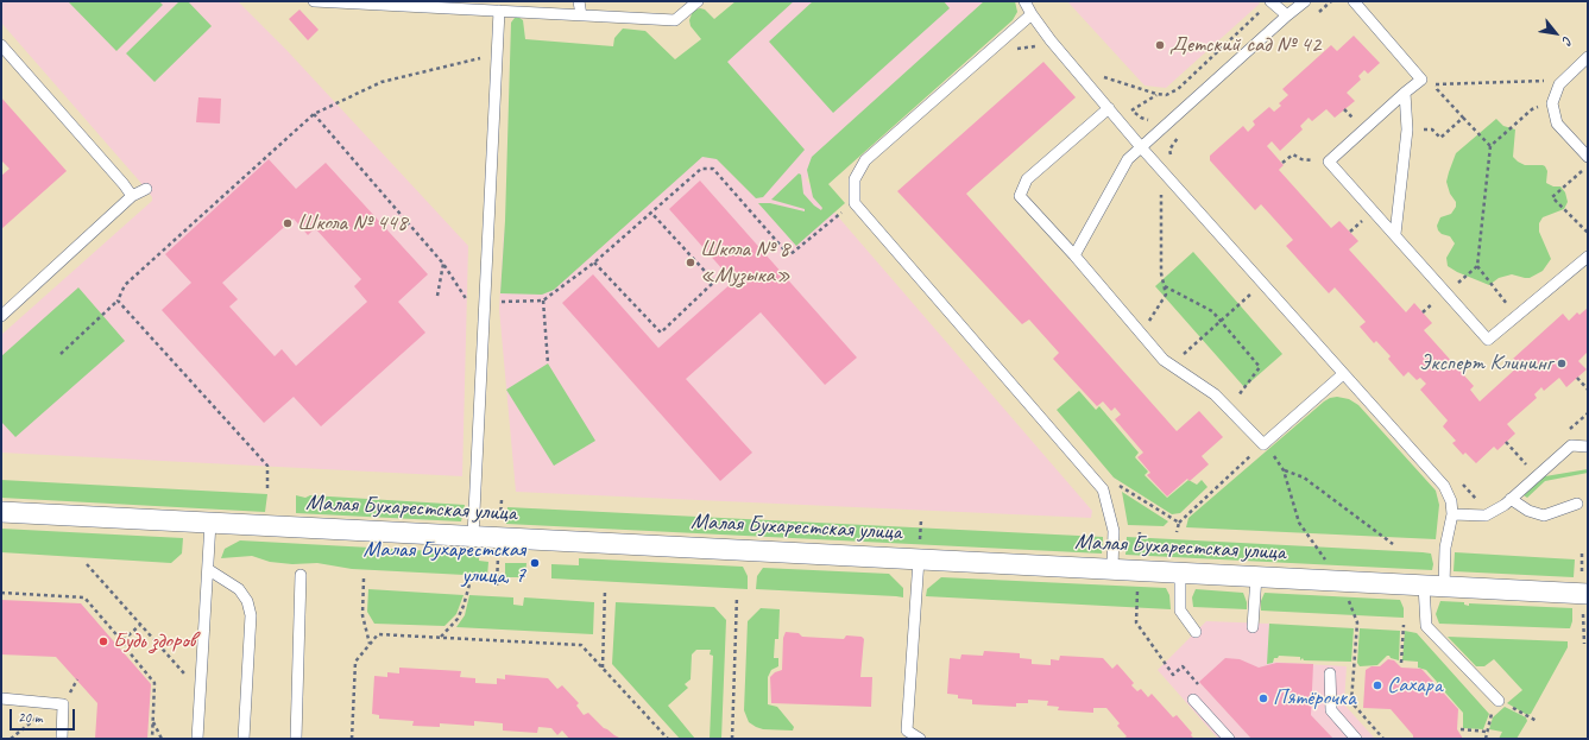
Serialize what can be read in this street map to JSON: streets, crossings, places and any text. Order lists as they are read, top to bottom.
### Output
{
  "streets": {
    "street": ["Малая Бухарестская улица"]
  },
  "places": [
    "Детский сад № 42",
    "Школа № 448",
    "Школа № 8 «Музыка»",
    "Эксперт Клининг",
    "Малая Бухарестская улица, 7",
    "Будь здоров",
    "Сахара",
    "Пятёрочка"
  ],
  "scale_bar": "20 m",
  "north": "bottom right"
}
